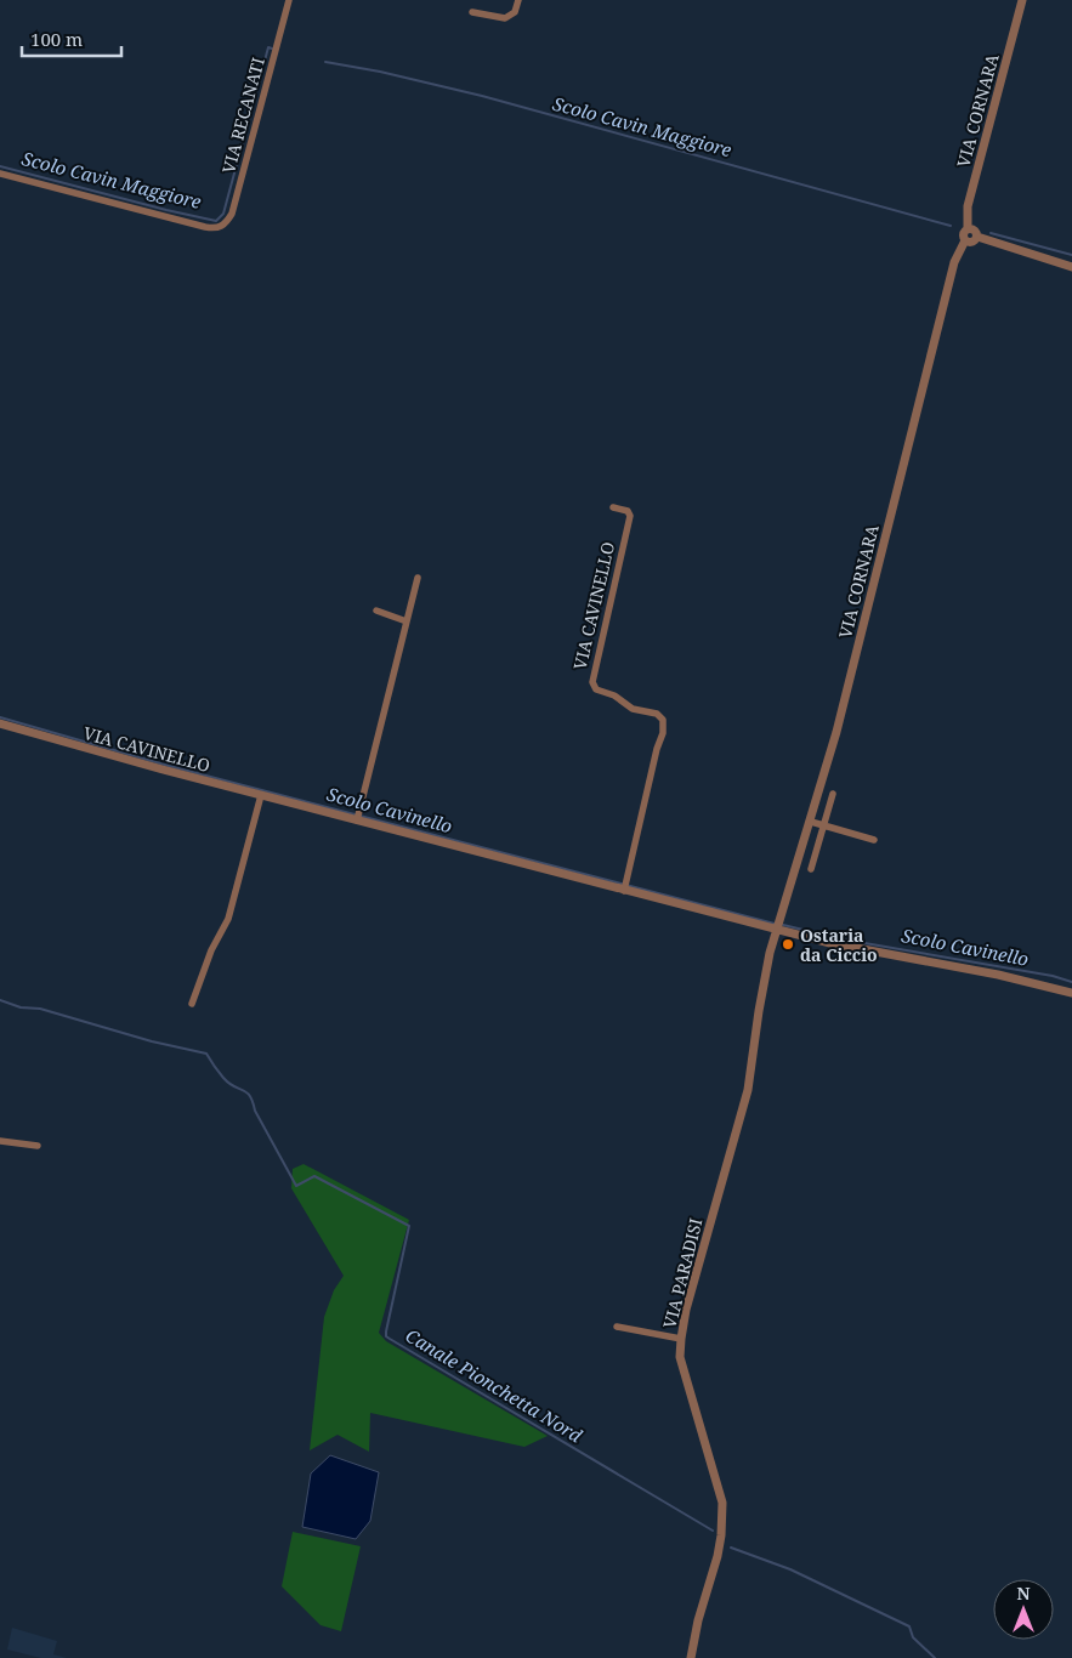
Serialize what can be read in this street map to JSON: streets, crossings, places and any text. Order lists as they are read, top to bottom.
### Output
{
  "streets": {
    "street": [
      "VIA CORNARA",
      "VIA RECANATI",
      "VIA CAVINELLO",
      "VIA PARADISI"
    ]
  },
  "crossings": [
    ["VIA CORNARA", "VIA CAVINELLO"],
    ["VIA CORNARA", "VIA PARADISI"],
    ["VIA CAVINELLO", "VIA PARADISI"]
  ],
  "water": ["Scolo Cavin Maggiore", "Scolo Cavinello", "Canale Pionchetta Nord"],
  "places": ["Ostaria da Ciccio"],
  "scale_bar": "100 m",
  "north": "top"
}
